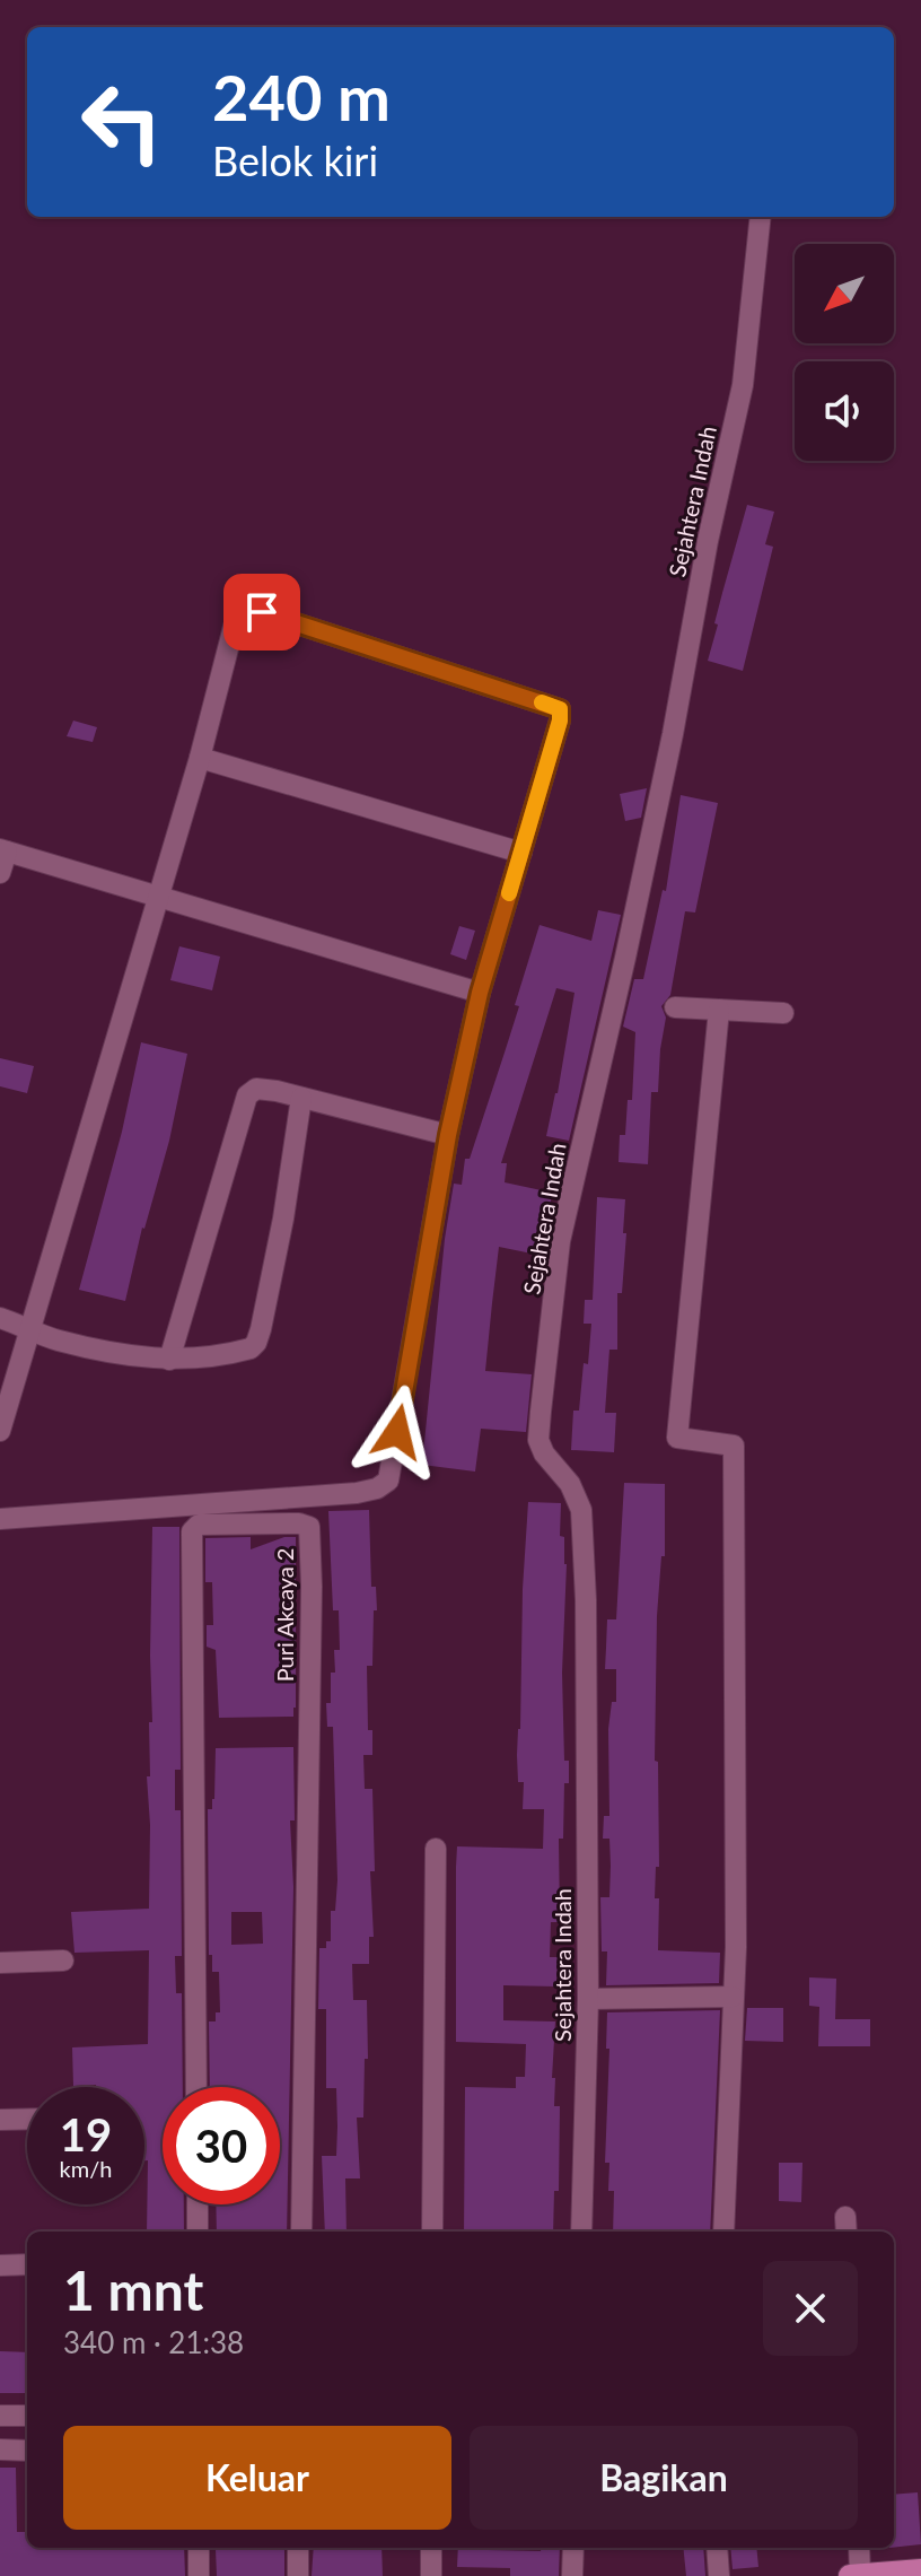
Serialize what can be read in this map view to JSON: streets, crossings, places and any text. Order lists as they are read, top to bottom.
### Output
{
  "streets": {
    "street": ["Sejahtera Indah", "Puri Akcaya 2"]
  },
  "north": "bottom left",
  "page": {
    "turn": ["240 m", "Belok kiri"],
    "speed": "19 km/h",
    "limit": "30",
    "heading": ["1 mnt", "340 m · 21:38"],
    "buttons": ["Keluar", "Bagikan"]
  }
}
